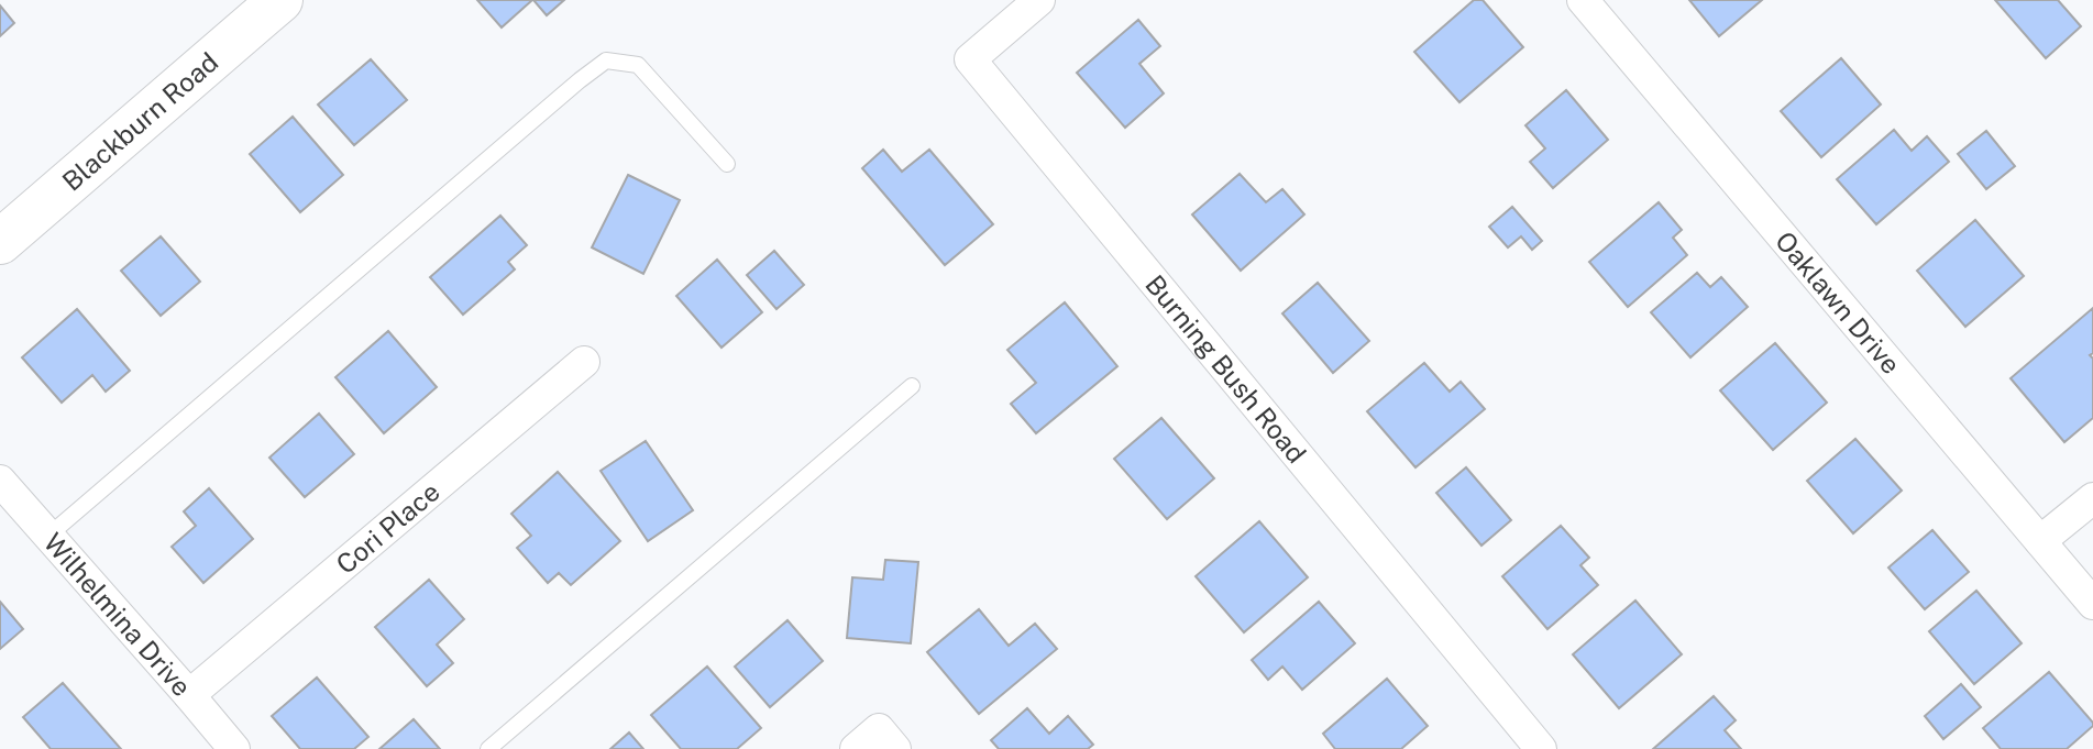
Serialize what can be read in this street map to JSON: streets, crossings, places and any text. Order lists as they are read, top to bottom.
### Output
{
  "streets": {
    "main road": ["Blackburn Road"],
    "street": [
      "Oaklawn Drive",
      "Burning Bush Road",
      "Cori Place",
      "Wilhelmina Drive"
    ]
  },
  "crossings": [
    ["Cori Place", "Wilhelmina Drive"]
  ]
}
